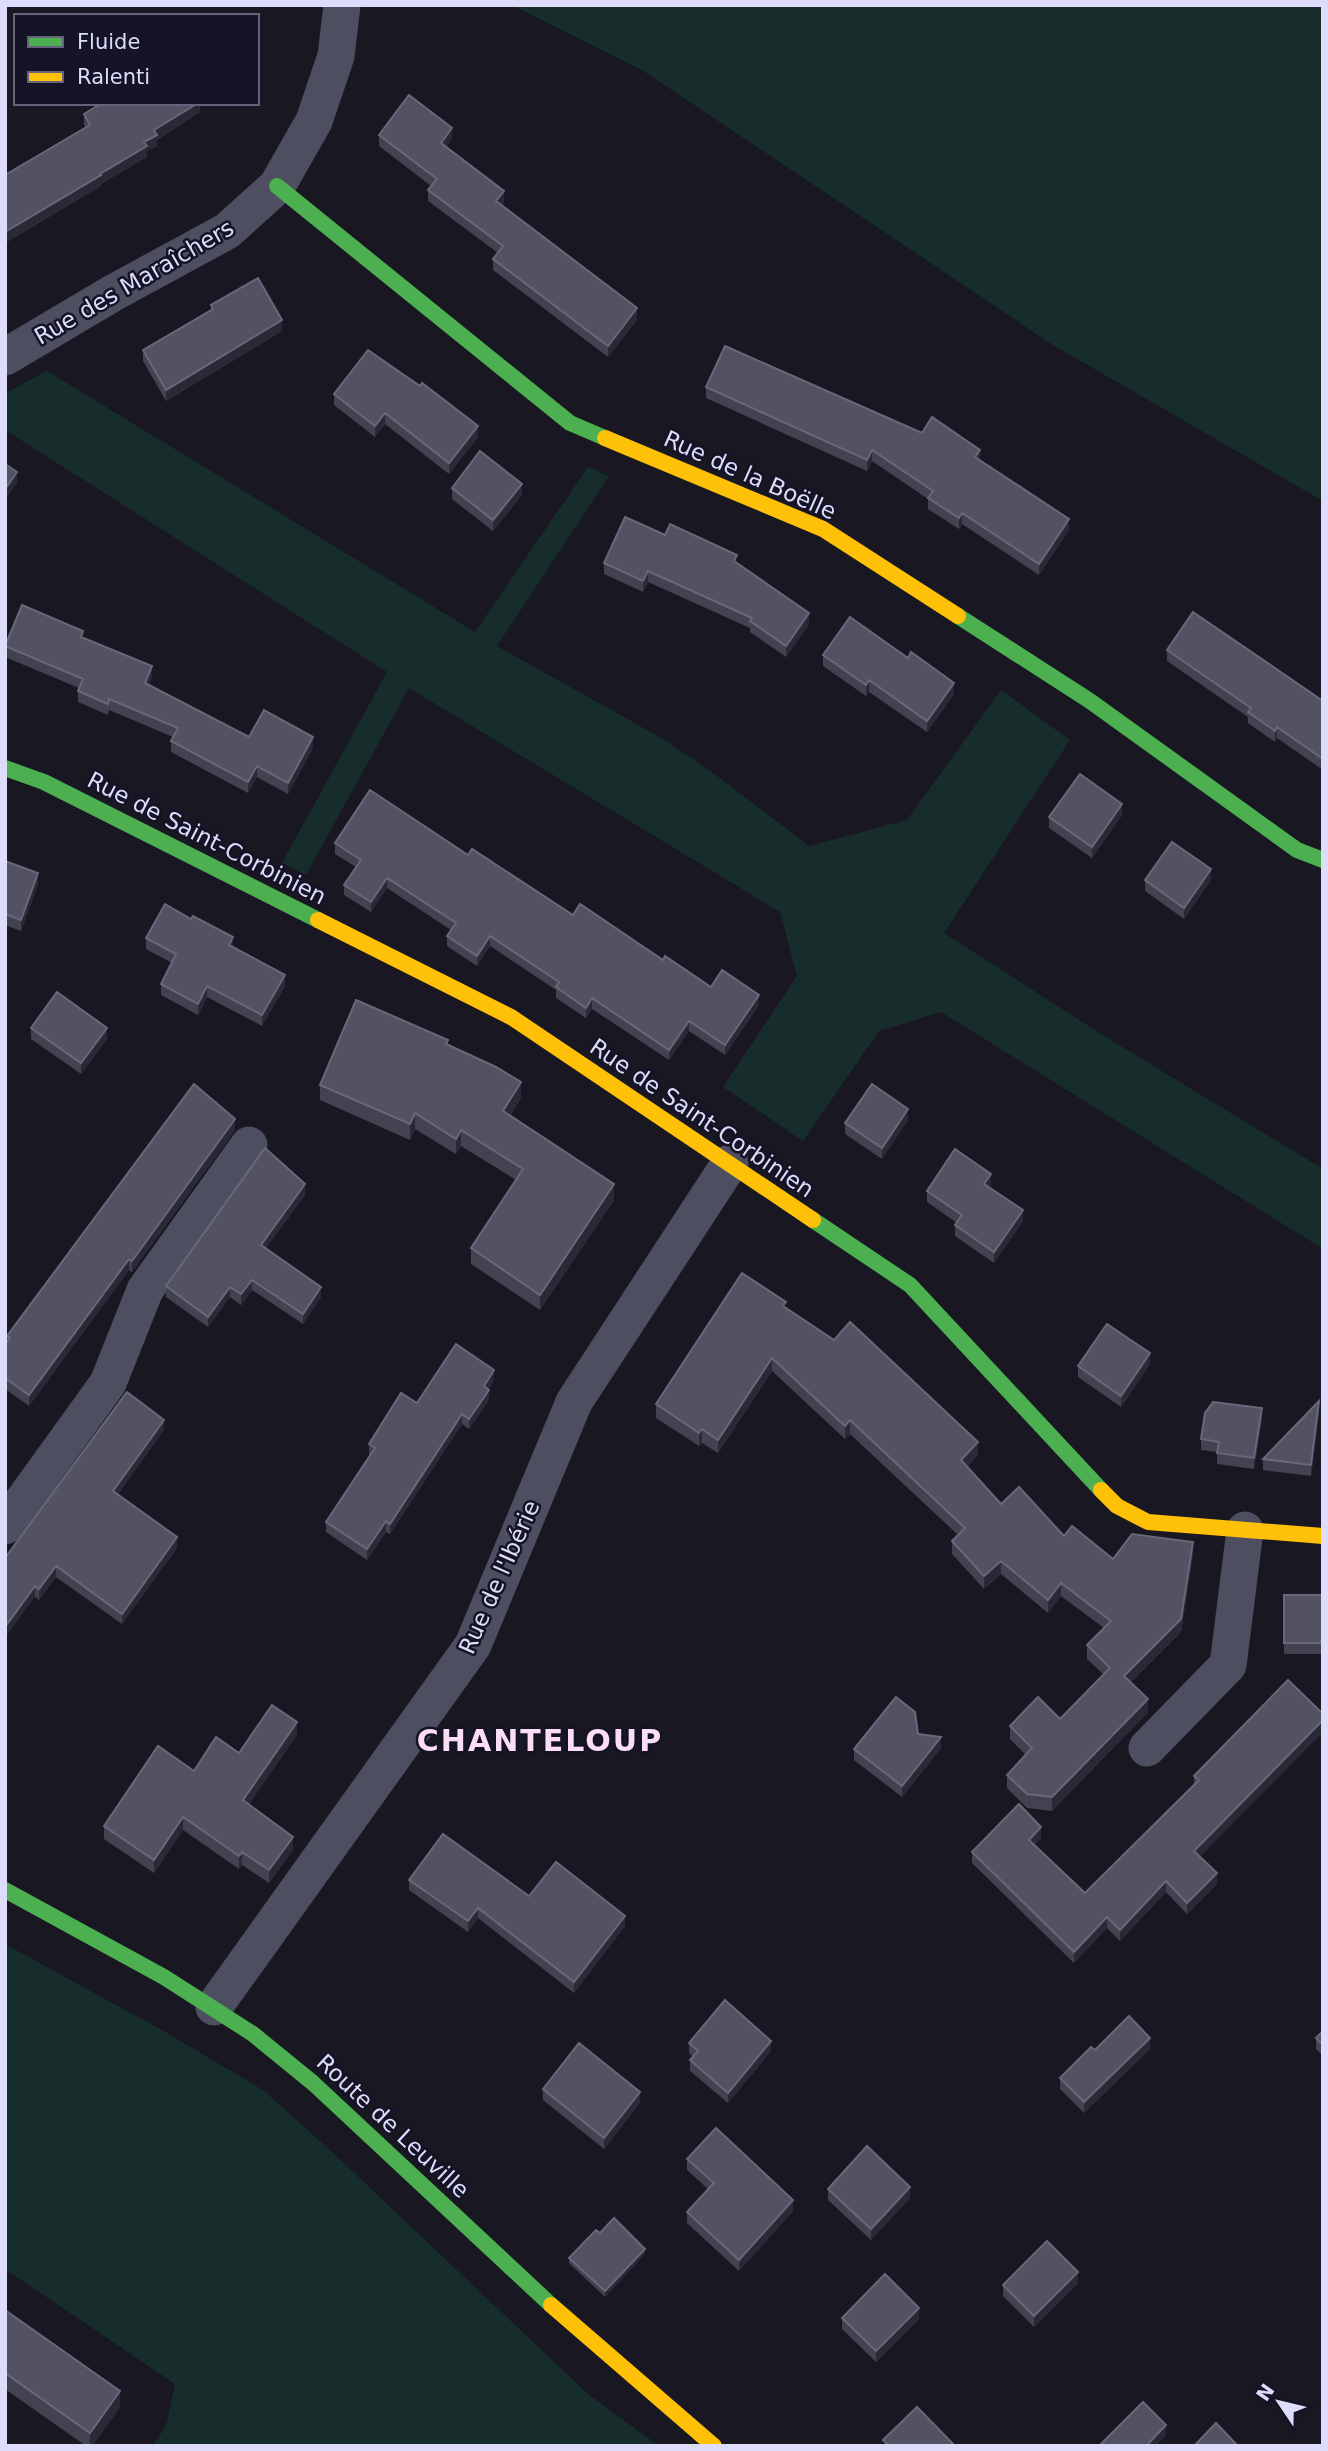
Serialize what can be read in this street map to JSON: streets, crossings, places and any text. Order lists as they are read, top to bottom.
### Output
{
  "streets": {
    "street": [
      "Rue des Maraîchers",
      "Rue de la Boëlle",
      "Rue de Saint-Corbinien",
      "Rue de l'Ibérie",
      "Route de Leuville"
    ]
  },
  "crossings": [
    ["Rue des Maraîchers", "Rue de la Boëlle"],
    ["Rue de Saint-Corbinien", "Rue de l'Ibérie"],
    ["Rue de l'Ibérie", "Route de Leuville"]
  ],
  "districts": ["CHANTELOUP"],
  "legend": ["Fluide", "Ralenti"],
  "north": "top left"
}
